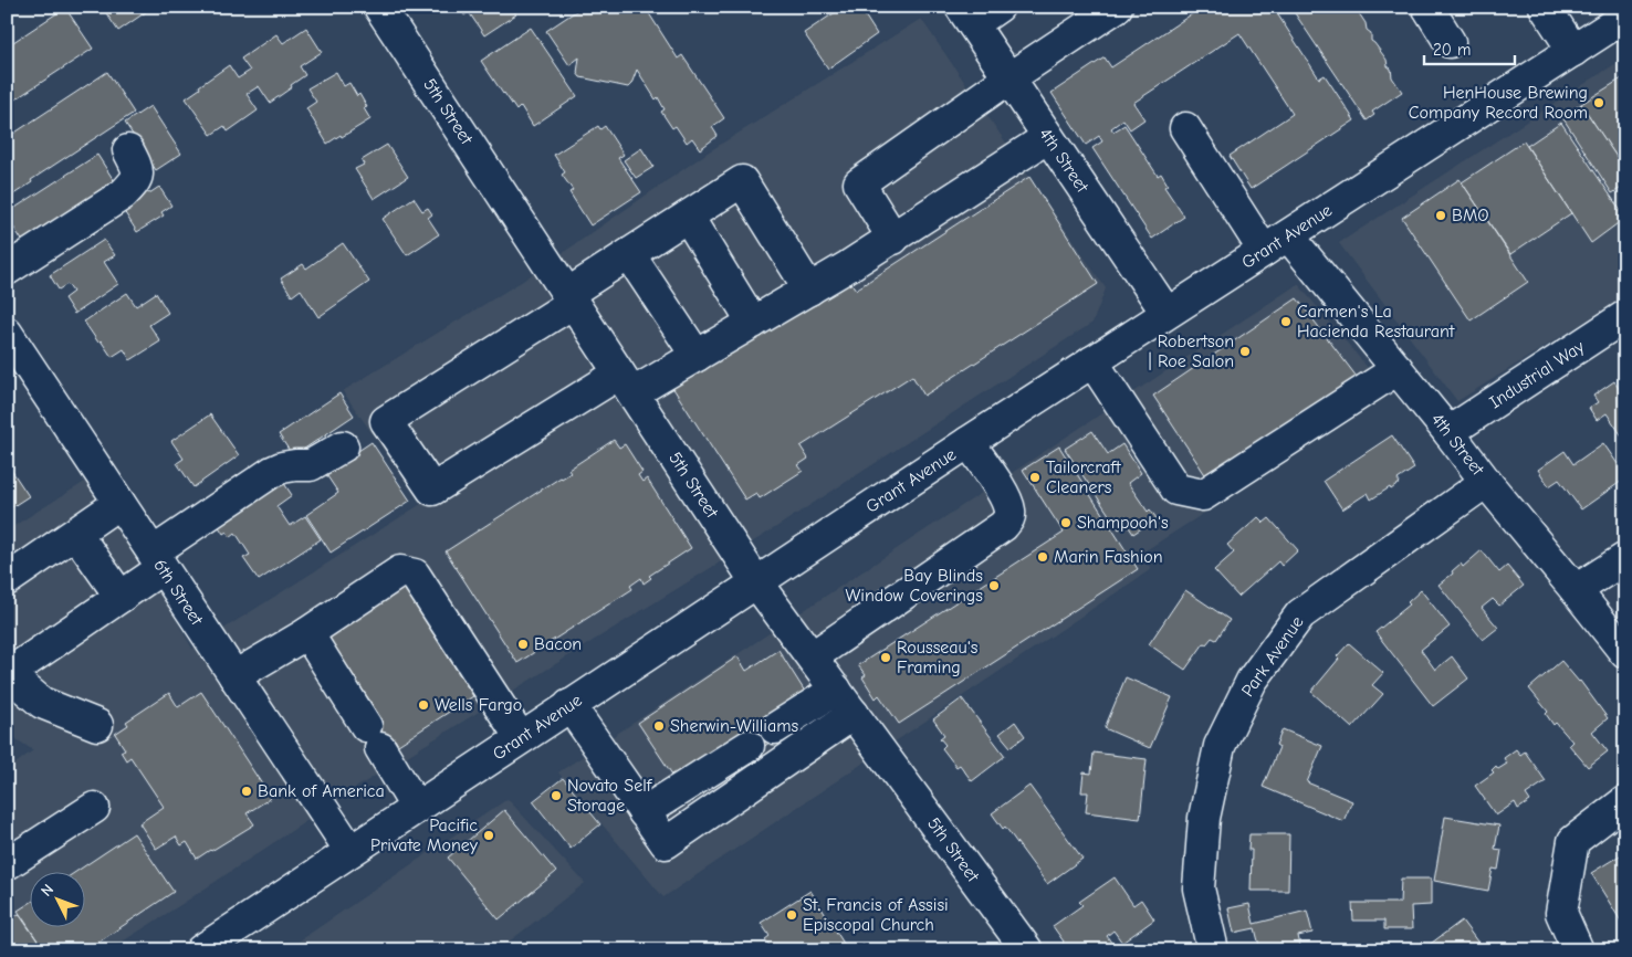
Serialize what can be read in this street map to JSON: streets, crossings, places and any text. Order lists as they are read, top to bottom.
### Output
{
  "streets": {
    "street": [
      "5th Street",
      "4th Street",
      "Grant Avenue",
      "Industrial Way",
      "6th Street",
      "Park Avenue"
    ]
  },
  "crossings": [
    ["5th Street", "Grant Avenue"],
    ["4th Street", "Grant Avenue"],
    ["4th Street", "Industrial Way"],
    ["4th Street", "Park Avenue"],
    ["Grant Avenue", "6th Street"]
  ],
  "places": [
    "HenHouse Brewing Company Record Room",
    "BMO",
    "Carmen's La Hacienda Restaurant",
    "Robertson | Roe Salon",
    "Tailorcraft Cleaners",
    "Shampooh's",
    "Marin Fashion",
    "Bay Blinds Window Coverings",
    "Bacon",
    "Rousseau's Framing",
    "Wells Fargo",
    "Sherwin-Williams",
    "Bank of America",
    "Novato Self Storage",
    "Pacific Private Money",
    "St. Francis of Assisi Episcopal Church"
  ],
  "scale_bar": "20 m",
  "north": "top left"
}
